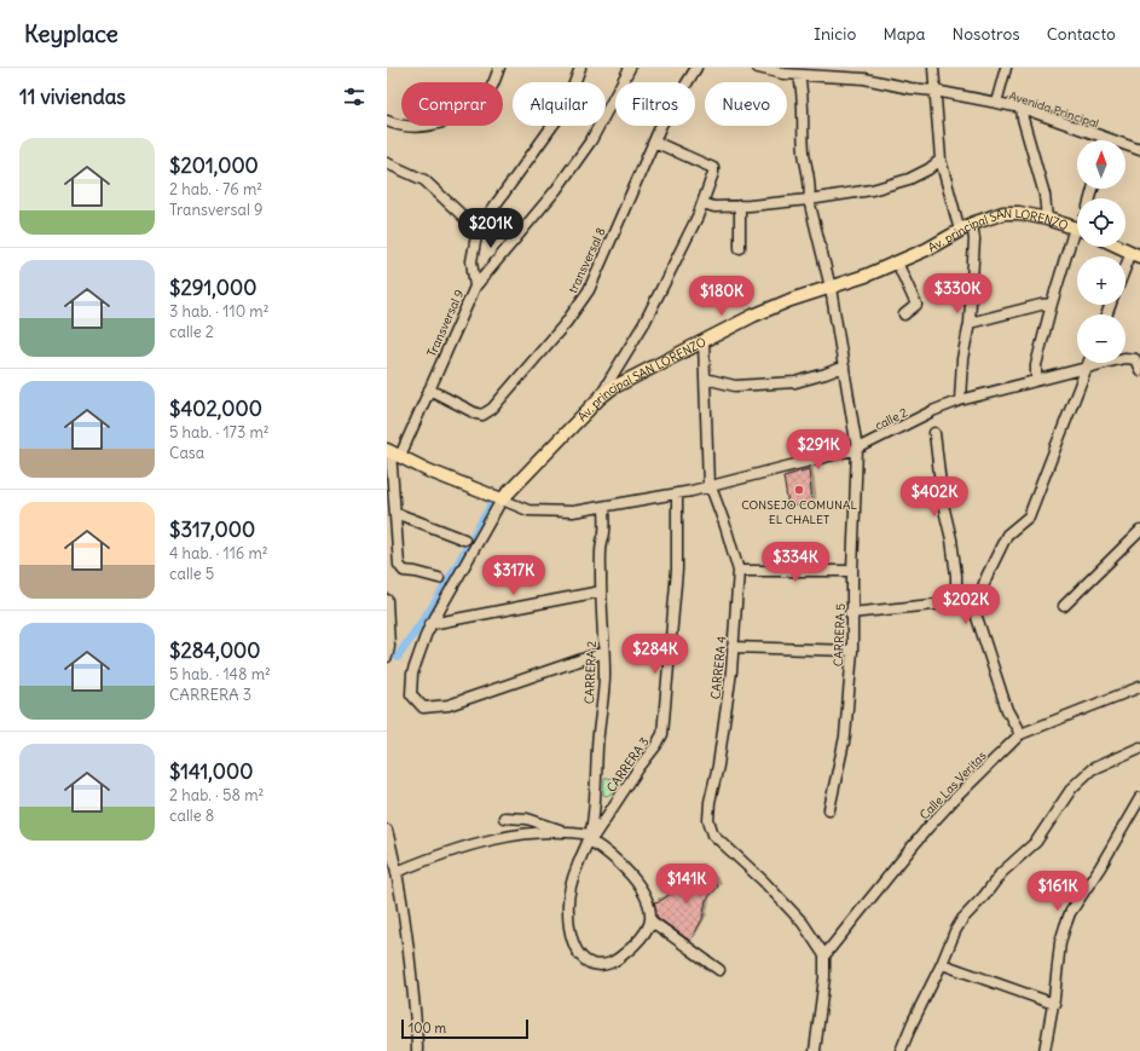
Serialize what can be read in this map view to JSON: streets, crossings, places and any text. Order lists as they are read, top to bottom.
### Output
{
  "streets": {
    "main road": ["Av. principal SAN LORENZO"],
    "street": [
      "Avenida Principal",
      "transversal 8",
      "Transversal 9",
      "calle 2",
      "CARRERA 5",
      "CARRERA 4",
      "CARRERA 2",
      "CARRERA 3",
      "Calle Las Veritas"
    ]
  },
  "crossings": [
    ["Avenida Principal", "CARRERA 5"],
    ["Av. principal SAN LORENZO", "calle 2"],
    ["Av. principal SAN LORENZO", "CARRERA 5"],
    ["Av. principal SAN LORENZO", "CARRERA 4"],
    ["transversal 8", "Transversal 9"],
    ["calle 2", "CARRERA 5"],
    ["calle 2", "CARRERA 4"],
    ["calle 2", "CARRERA 2"],
    ["calle 2", "CARRERA 3"],
    ["CARRERA 4", "Calle Las Veritas"],
    ["CARRERA 2", "CARRERA 3"]
  ],
  "places": ["CONSEJO COMUNAL EL CHALET"],
  "scale_bar": "100 m",
  "north": "top",
  "page": {
    "header": "Keyplace",
    "nav": [
      "Inicio",
      "Mapa",
      "Nosotros",
      "Contacto"
    ],
    "heading": "11 viviendas",
    "chip": [
      "Comprar",
      "Alquilar",
      "Filtros",
      "Nuevo"
    ],
    "list": [
      {
        "name": "$201,000",
        "note": "2 hab. · 76 m² · Transversal 9"
      },
      {
        "name": "$291,000",
        "note": "3 hab. · 110 m² · calle 2"
      },
      {
        "name": "$402,000",
        "note": "5 hab. · 173 m² · Casa"
      },
      {
        "name": "$317,000",
        "note": "4 hab. · 116 m² · calle 5"
      },
      {
        "name": "$284,000",
        "note": "5 hab. · 148 m² · CARRERA 3"
      },
      {
        "name": "$141,000",
        "note": "2 hab. · 58 m² · calle 8"
      }
    ],
    "map_buttons": ["+", "−"],
    "price": [
      "$201K",
      "$330K",
      "$180K",
      "$291K",
      "$402K",
      "$334K",
      "$317K",
      "$202K",
      "$284K",
      "$141K",
      "$161K"
    ],
    "scale": "100 m"
  }
}
